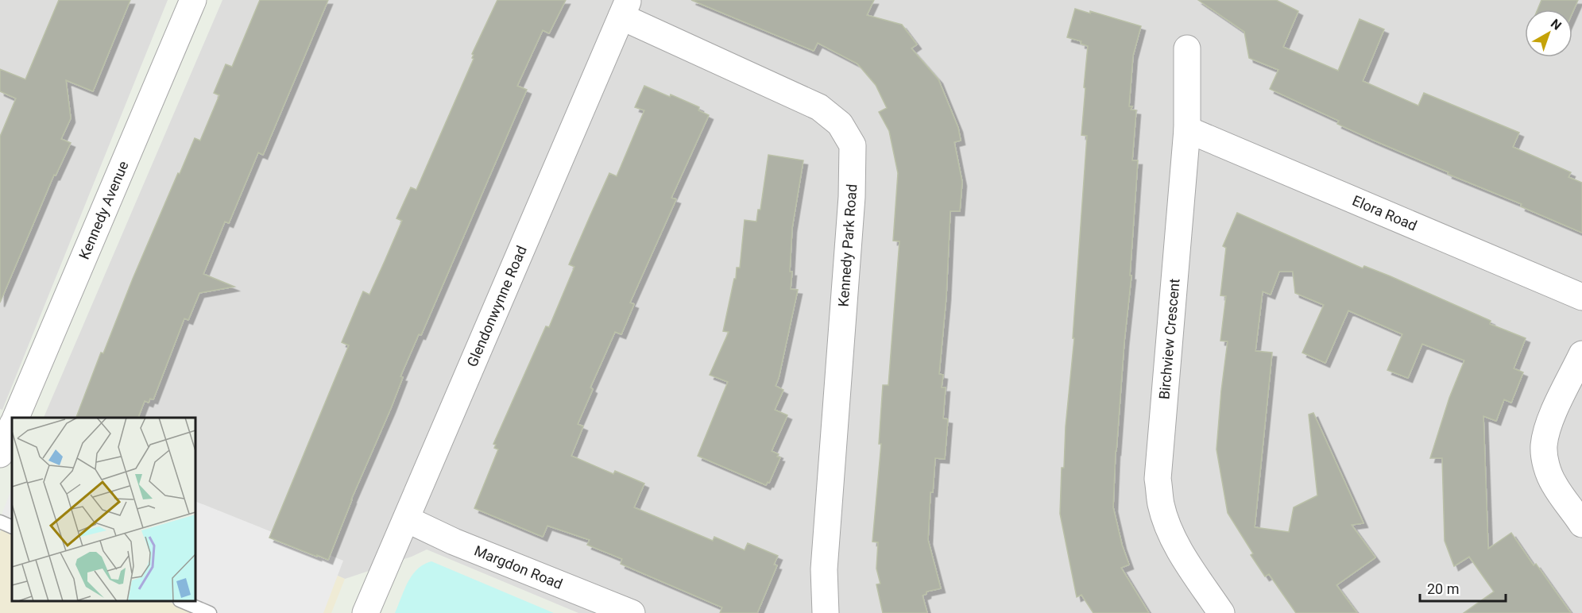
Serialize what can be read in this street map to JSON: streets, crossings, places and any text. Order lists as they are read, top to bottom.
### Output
{
  "streets": {
    "street": [
      "Kennedy Avenue",
      "Elora Road",
      "Kennedy Park Road",
      "Glendonwynne Road",
      "Birchview Crescent",
      "Margdon Road"
    ]
  },
  "crossings": [
    ["Elora Road", "Birchview Crescent"],
    ["Kennedy Park Road", "Glendonwynne Road"],
    ["Glendonwynne Road", "Margdon Road"]
  ],
  "scale_bar": "20 m",
  "north": "top right"
}
